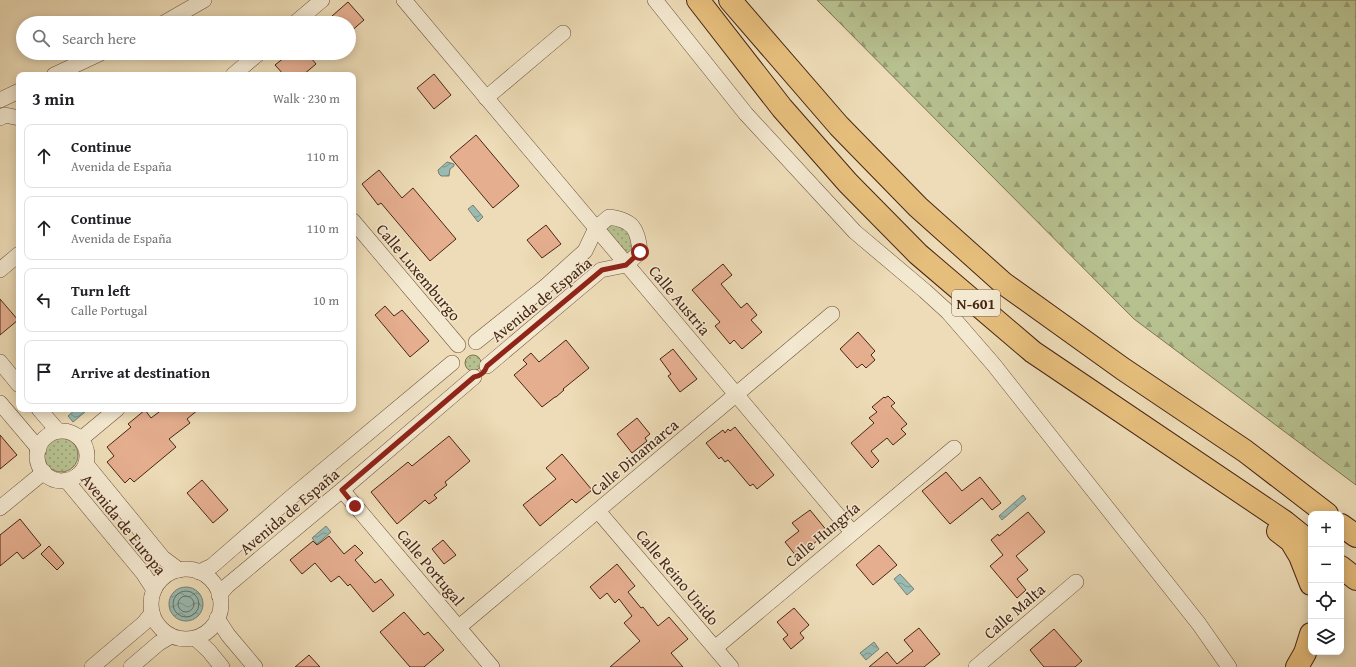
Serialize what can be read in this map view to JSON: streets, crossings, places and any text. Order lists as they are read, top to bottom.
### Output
{
  "streets": {
    "highway": ["N-601"],
    "street": [
      "Calle Luxemburgo",
      "Avenida de España",
      "Calle Austria",
      "Calle Dinamarca",
      "Avenida de Europa",
      "Calle Hungría",
      "Calle Portugal",
      "Calle Reino Unido",
      "Calle Malta"
    ]
  },
  "crossings": [
    ["Calle Luxemburgo", "Avenida de España"],
    ["Avenida de España", "Calle Austria"],
    ["Avenida de España", "Avenida de Europa"],
    ["Avenida de España", "Calle Portugal"],
    ["Calle Austria", "Calle Dinamarca"],
    ["Calle Austria", "Calle Hungría"],
    ["Calle Dinamarca", "Calle Portugal"],
    ["Calle Dinamarca", "Calle Reino Unido"],
    ["Calle Hungría", "Calle Reino Unido"]
  ],
  "page": {
    "search": "Search here",
    "heading": ["3 min", "Walk · 230 m"],
    "list": [
      ["Continue", "Avenida de España", "110 m"],
      ["Continue", "Avenida de España", "110 m"],
      ["Turn left", "Calle Portugal", "10 m"],
      "Arrive at destination"
    ],
    "map_buttons": ["+", "−"]
  }
}
